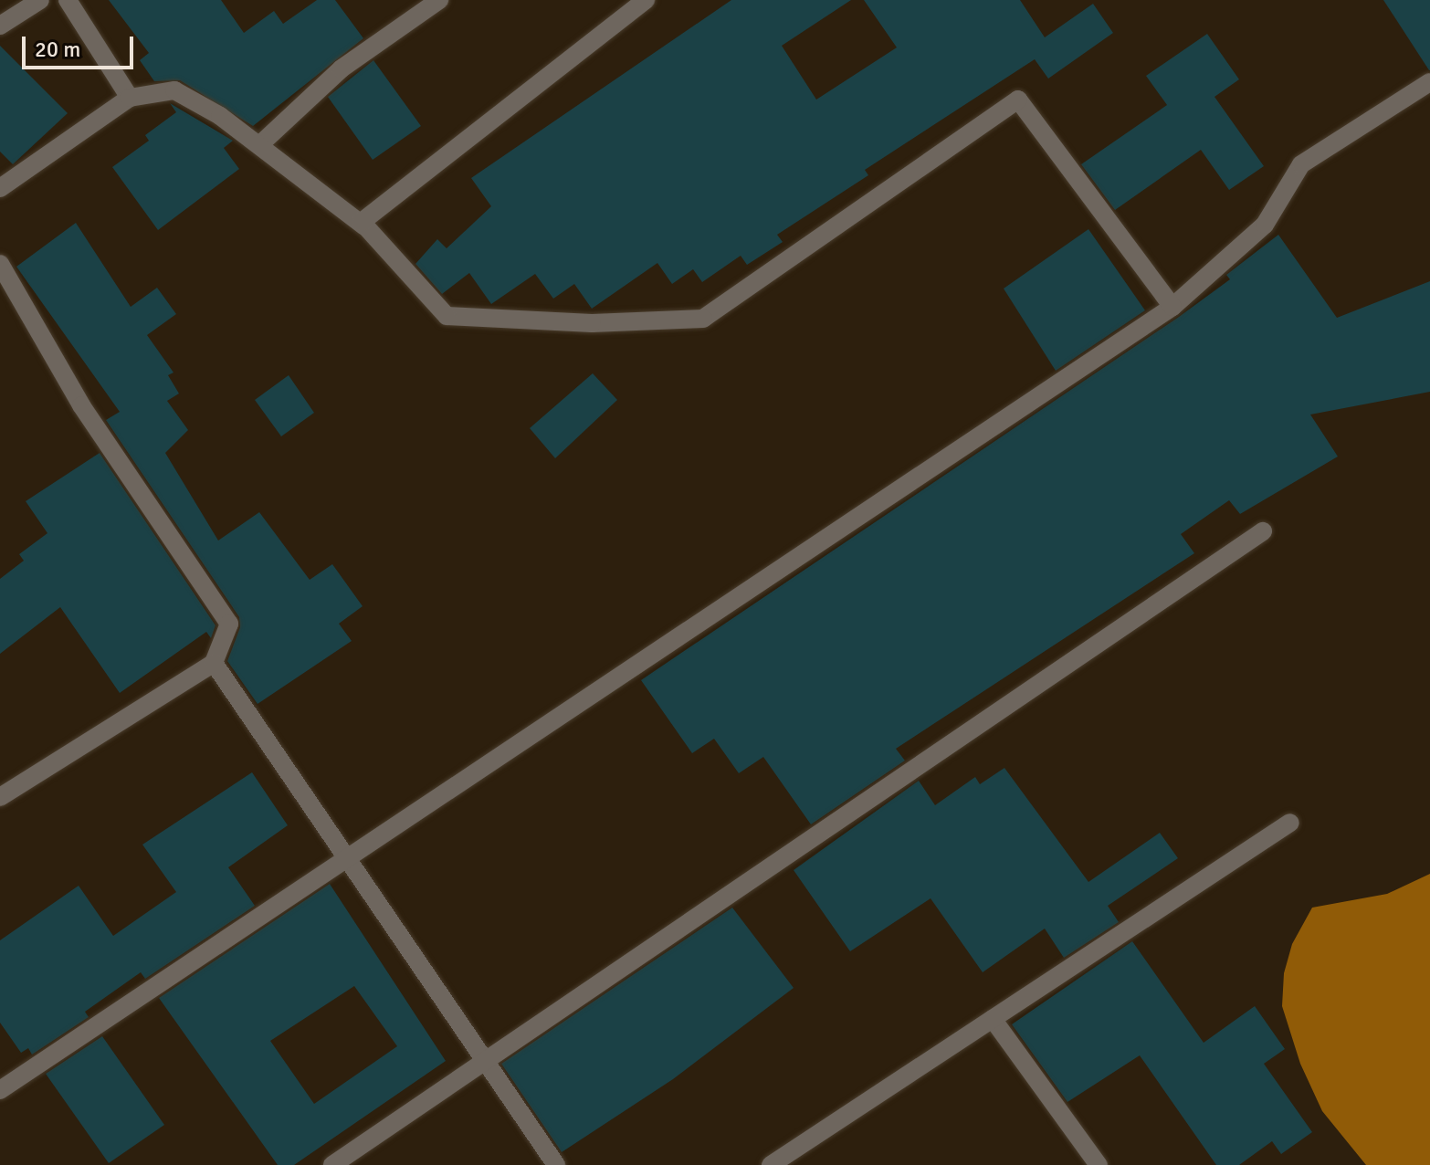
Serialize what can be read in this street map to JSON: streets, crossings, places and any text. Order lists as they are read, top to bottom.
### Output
{
  "scale_bar": "20 m"
}
